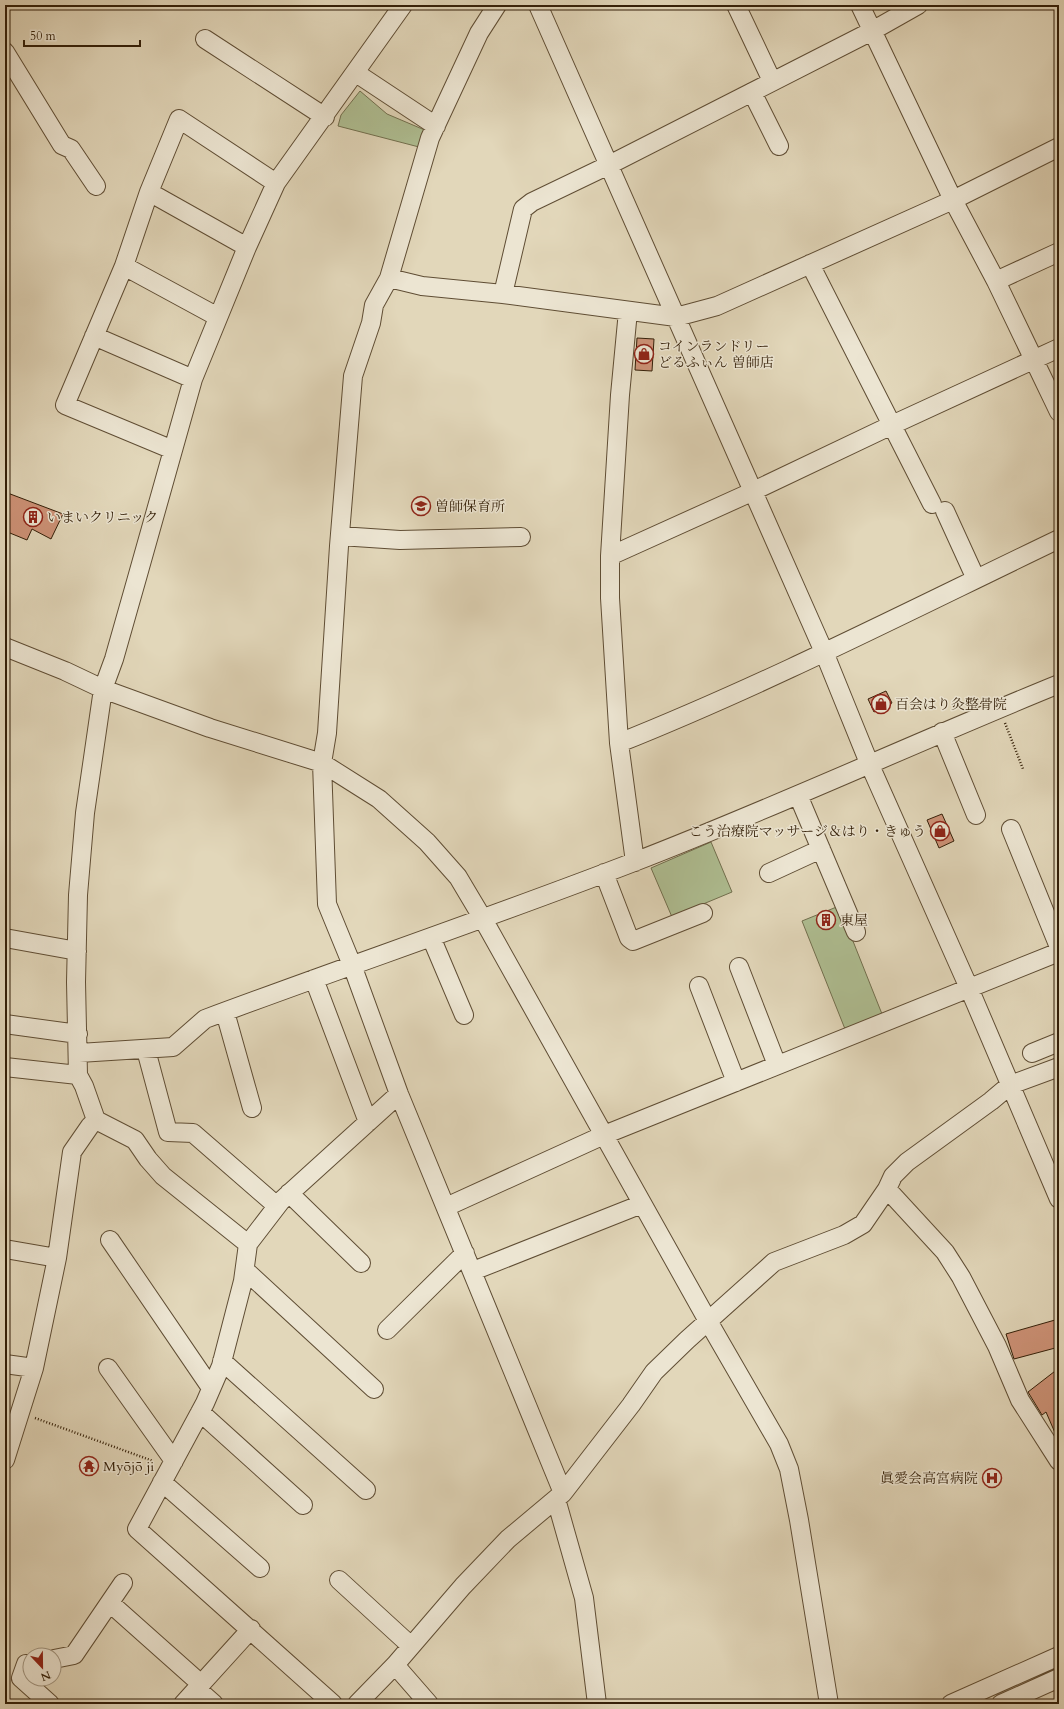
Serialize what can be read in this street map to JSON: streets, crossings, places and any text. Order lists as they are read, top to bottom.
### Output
{
  "places": {
    "shop": ["コインランドリー どるふぃん 曽師店", "百会はり灸整骨院", "こう治療院マッサージ＆はり・きゅう"],
    "school or university": ["曽師保育所"],
    "building": ["いまいクリニック", "東屋"],
    "temple": ["Myōjō ji"],
    "hospital": ["眞愛会高宮病院"]
  },
  "scale_bar": "50 m",
  "north": "bottom"
}
